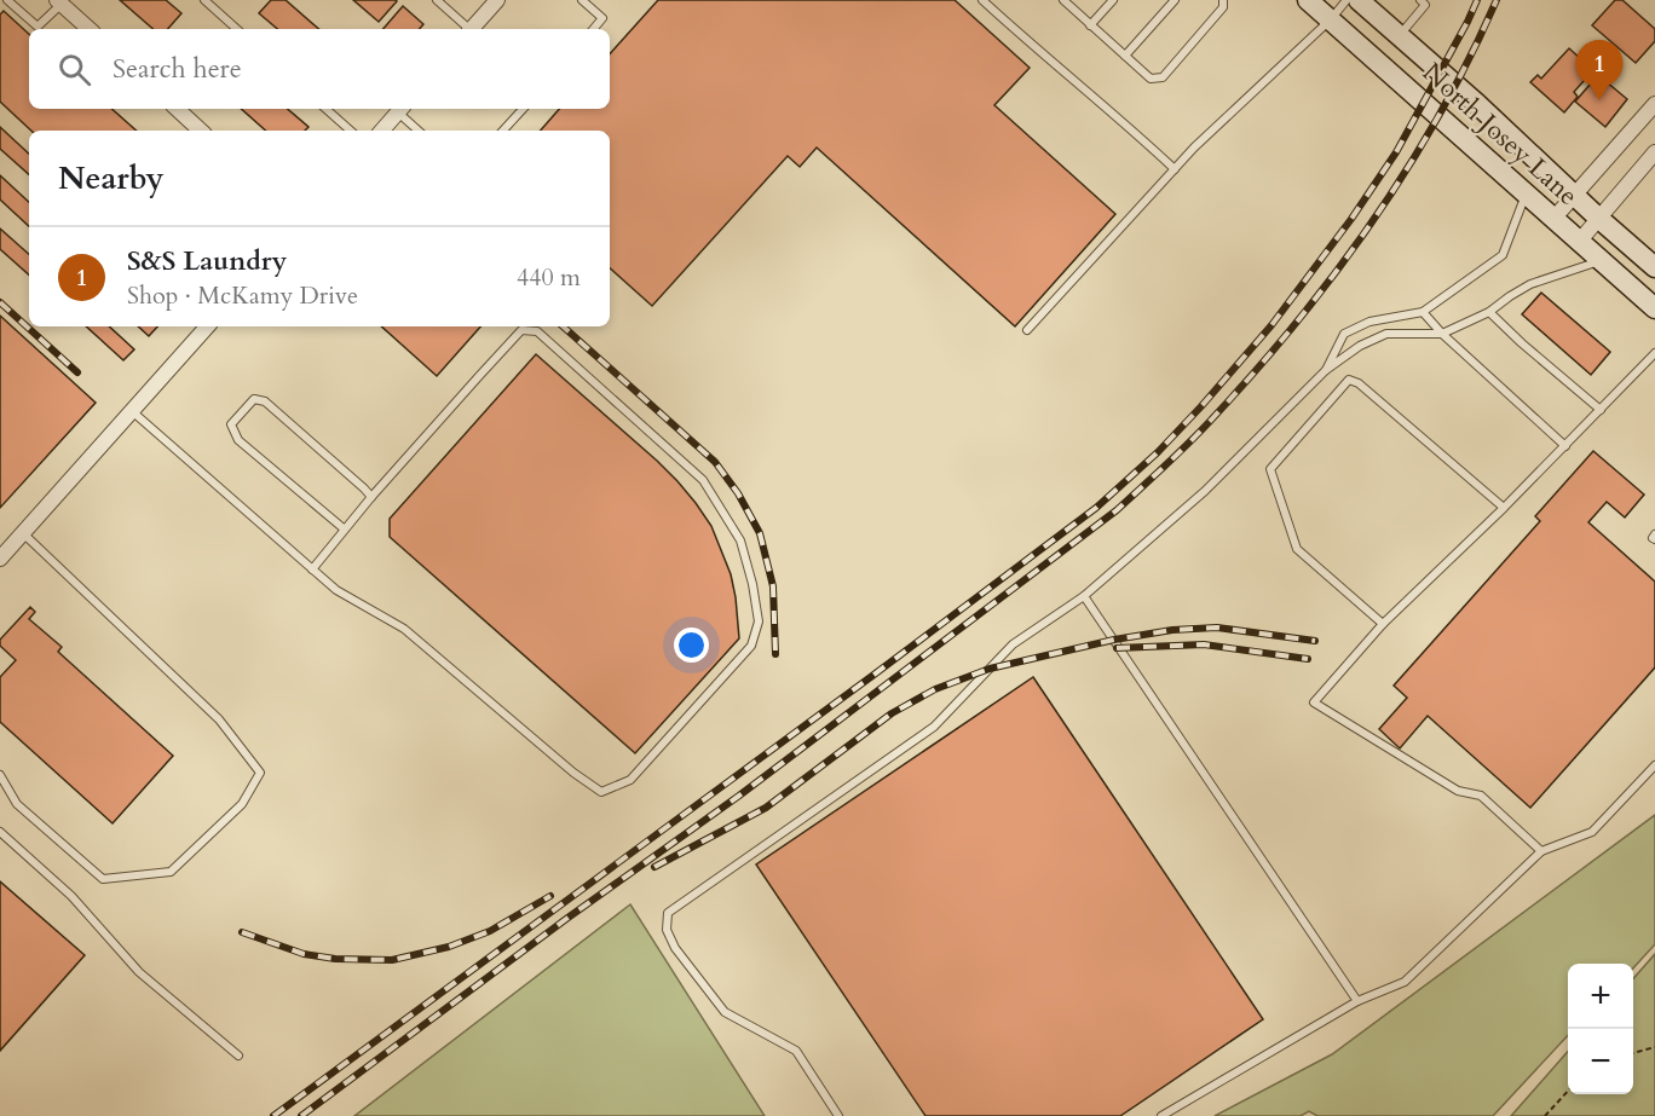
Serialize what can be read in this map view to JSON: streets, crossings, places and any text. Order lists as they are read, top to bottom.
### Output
{
  "streets": {
    "main road": ["North Josey Lane"]
  },
  "page": {
    "search": "Search here",
    "pins": "1",
    "heading": "Nearby",
    "list": [
      {
        "mark": "1",
        "name": "S&S Laundry",
        "note": "Shop · McKamy Drive",
        "value": "440 m"
      }
    ],
    "map_buttons": ["+", "−"]
  }
}
